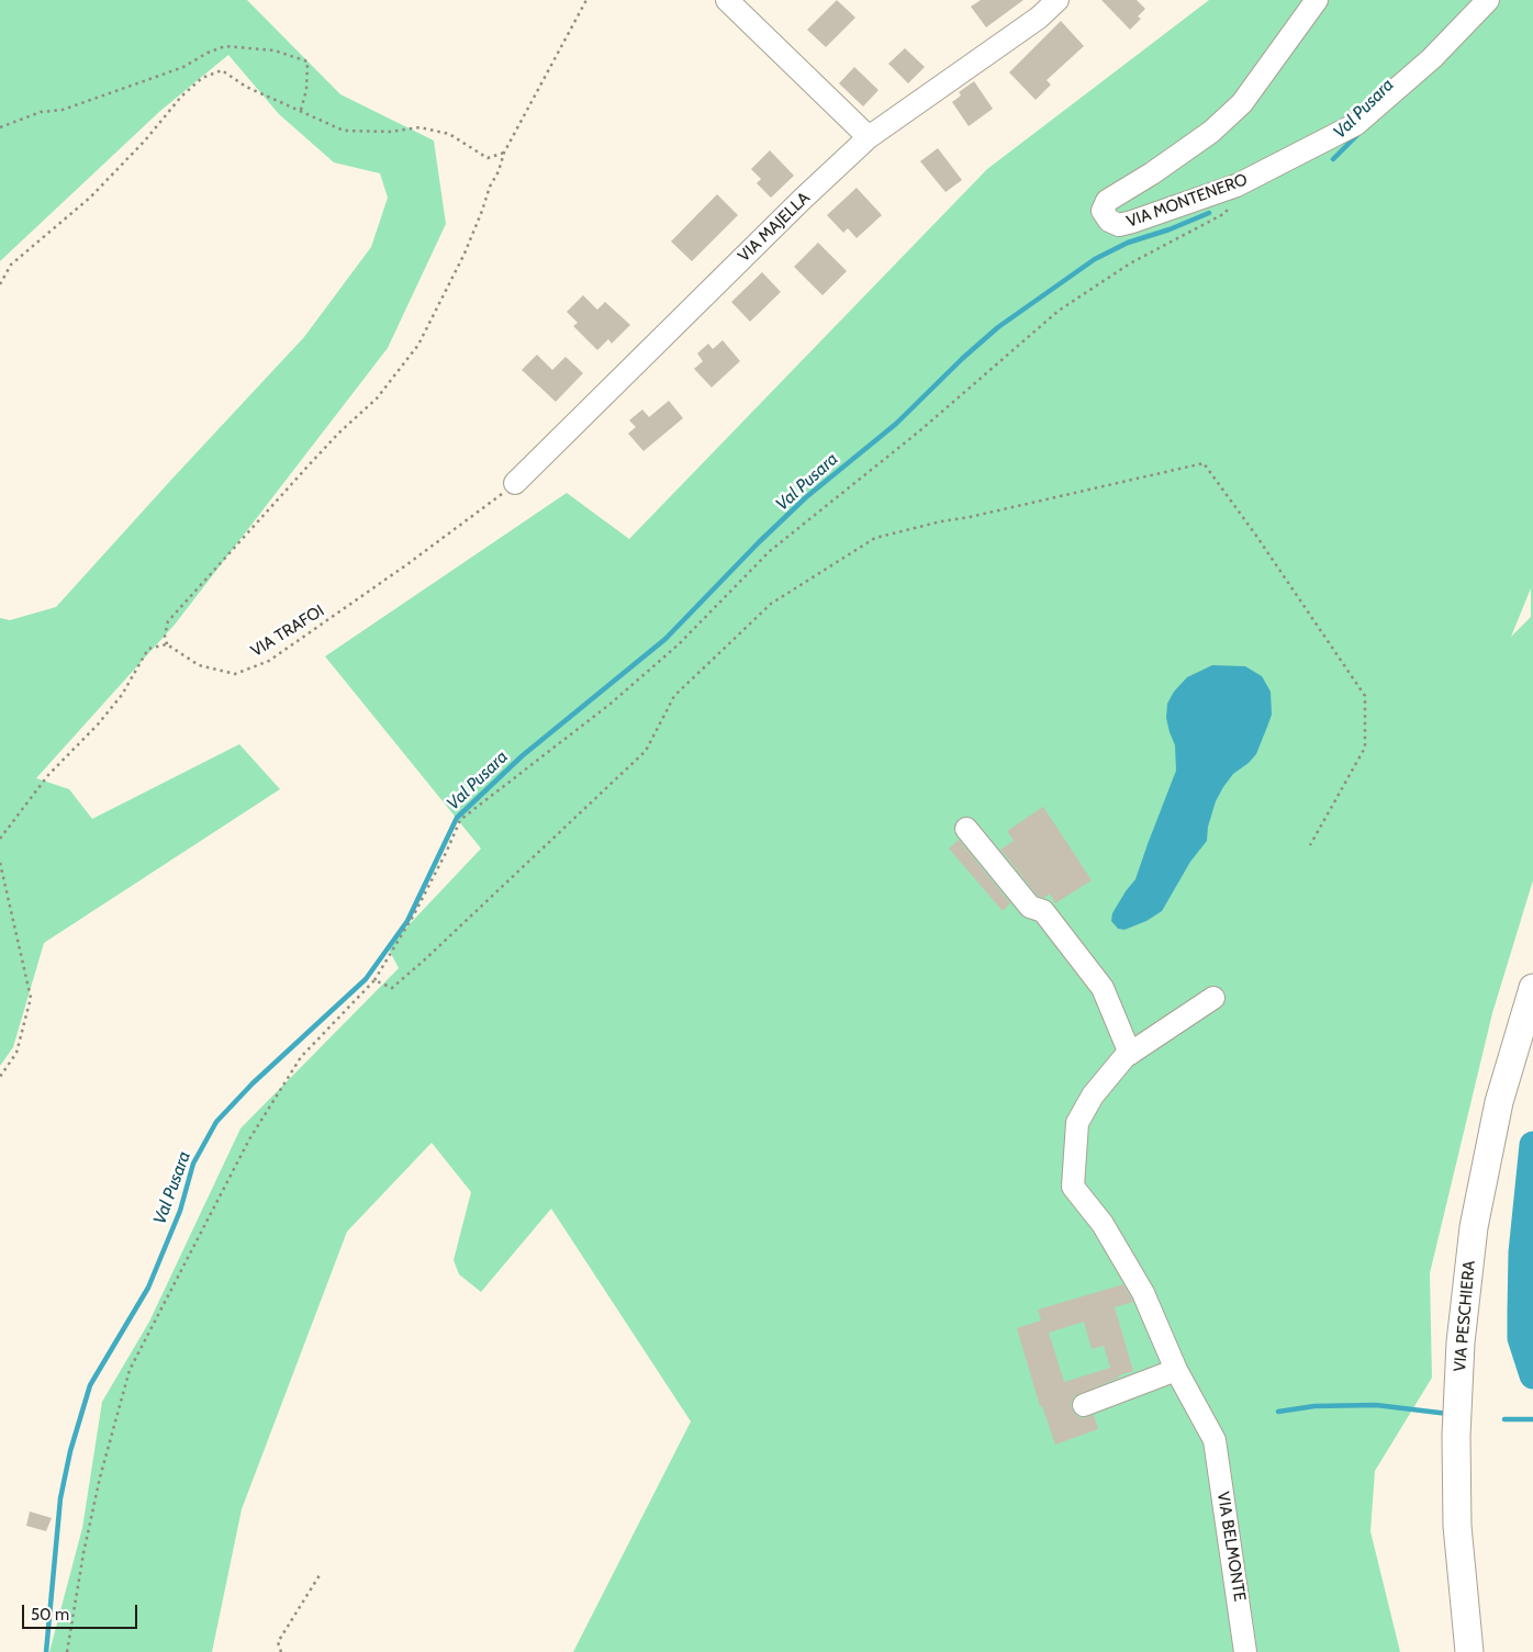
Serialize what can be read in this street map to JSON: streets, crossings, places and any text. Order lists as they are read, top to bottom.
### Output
{
  "streets": {
    "main road": ["VIA PESCHIERA"],
    "street": ["VIA MONTENERO", "VIA MAJELLA", "VIA BELMONTE"],
    "path": ["VIA TRAFOI"]
  },
  "crossings": [
    ["VIA MAJELLA", "VIA TRAFOI"]
  ],
  "water": ["Val Pusara"],
  "scale_bar": "50 m"
}
